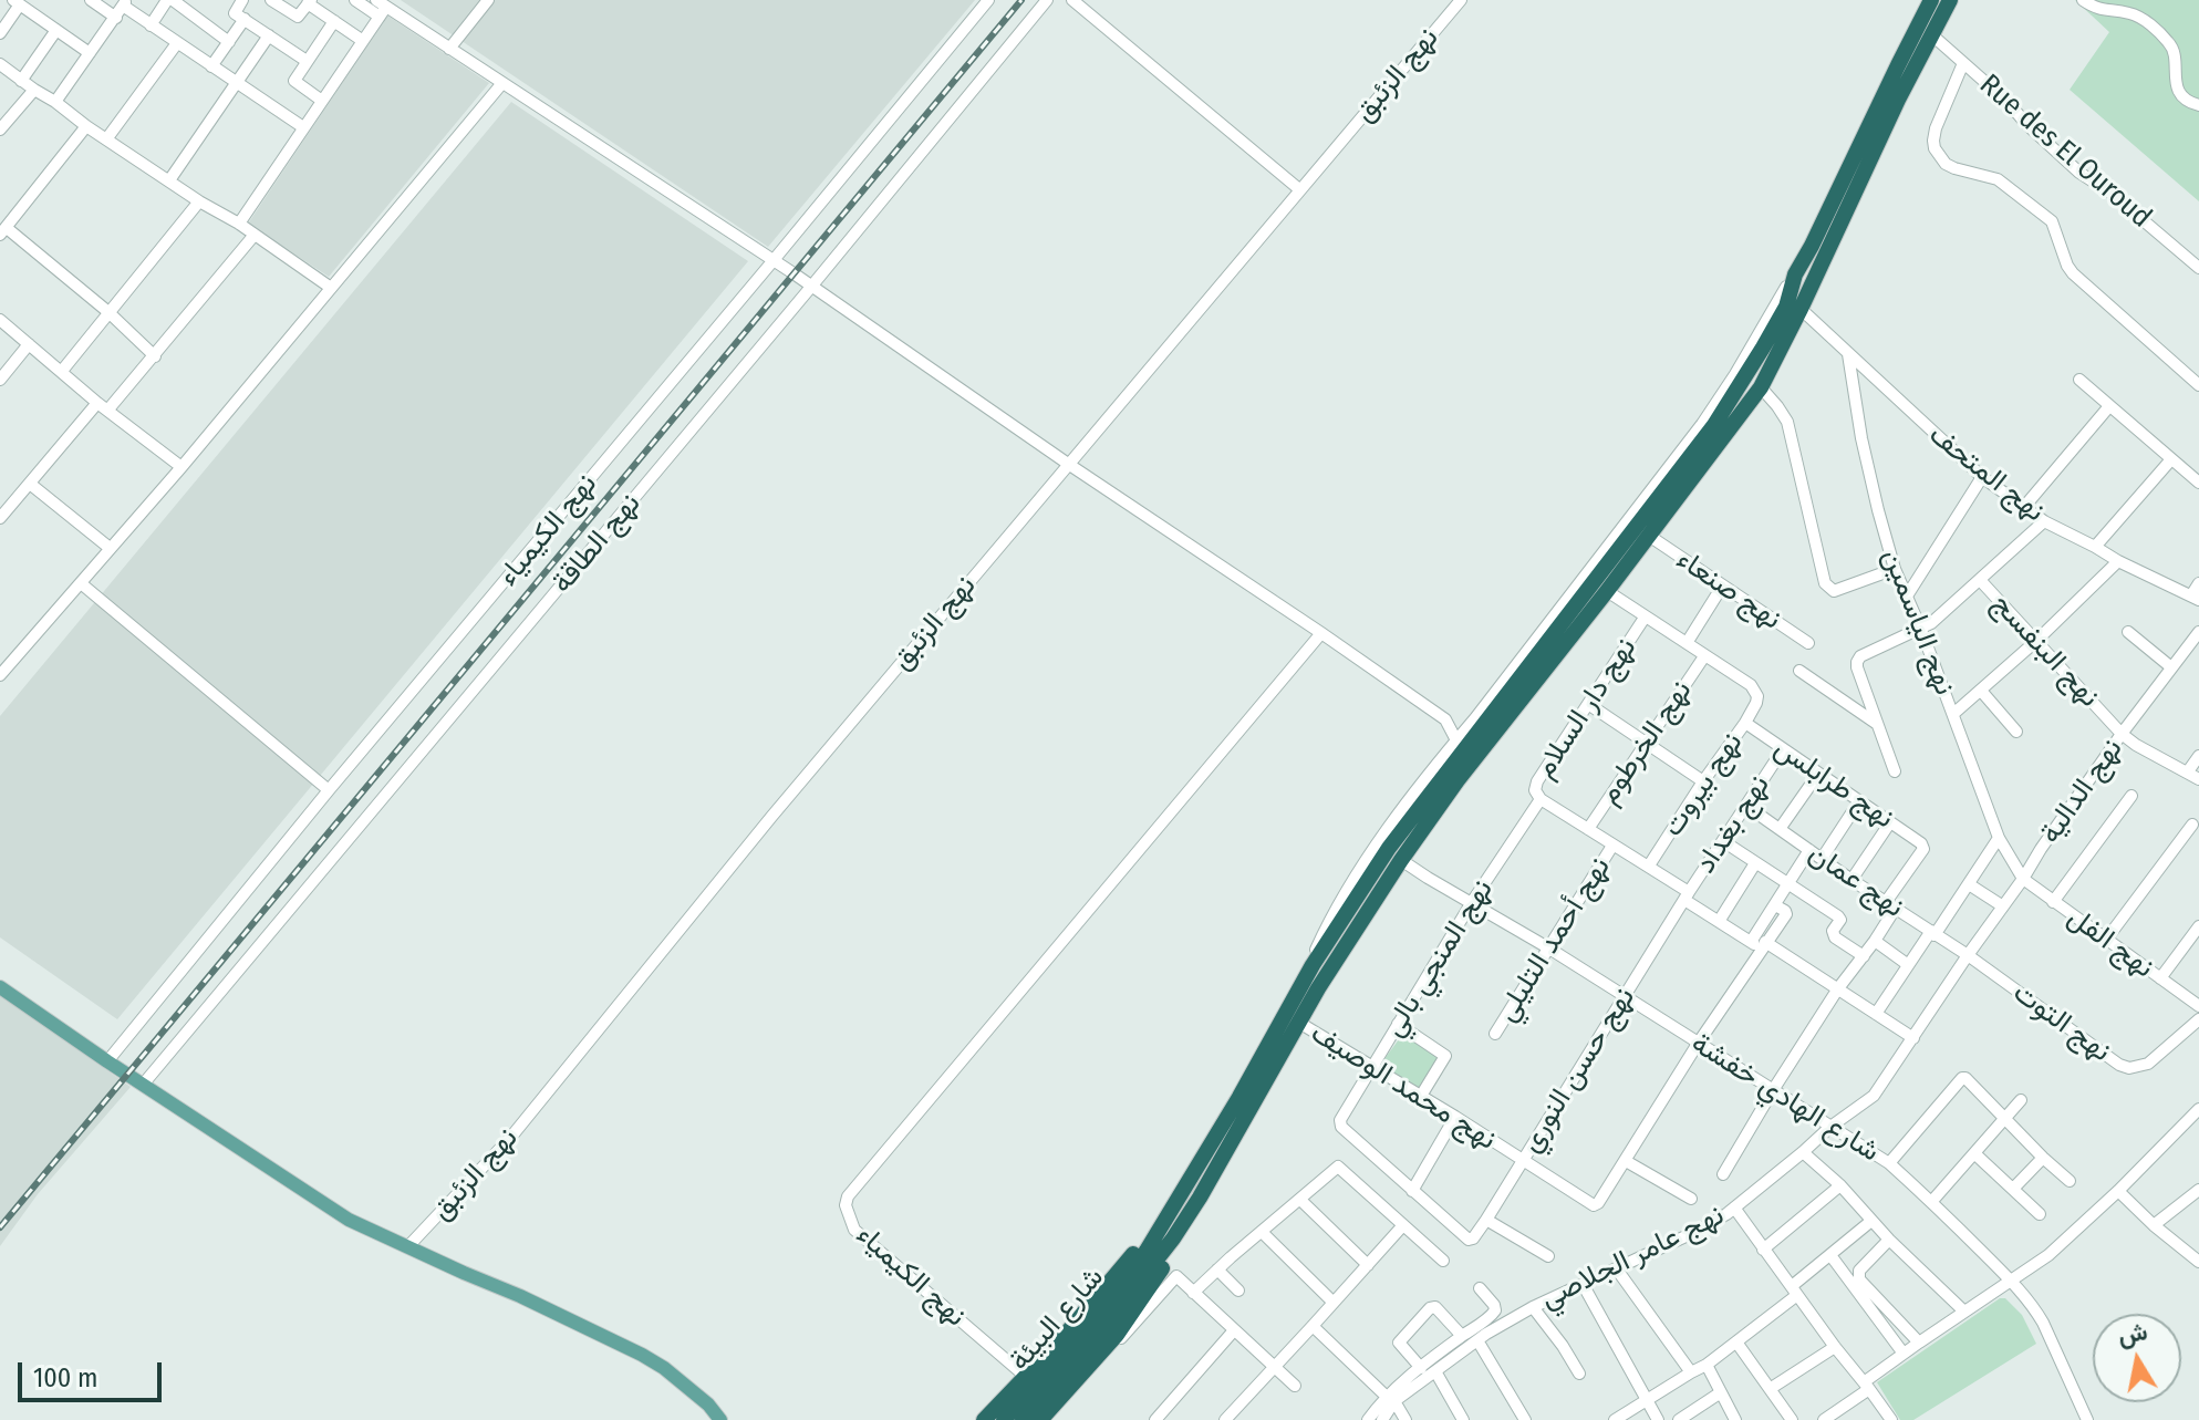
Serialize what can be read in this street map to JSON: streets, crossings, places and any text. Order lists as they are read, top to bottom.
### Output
{
  "streets": {
    "highway": ["شارع البيئة"],
    "street": [
      "نهج الزئبق",
      "Rue des El Ouroud",
      "نهج المتحف",
      "نهج الكيمياء",
      "نهج الطاقة",
      "نهج صنعاء",
      "نهج الياسمين",
      "نهج البنفسج",
      "نهج دار السلام",
      "نهج الخرطوم",
      "نهج طرابلس",
      "نهج بيروت",
      "نهج الدالية",
      "نهج بغداد",
      "نهج عمان",
      "نهج أحمد التليلي",
      "نهج الفل",
      "نهج المنجي بالي",
      "نهج التوت",
      "نهج حسن النوري",
      "نهج محمد الوصيف",
      "شارع الهادي خفشة",
      "نهج عامر الجلاصي"
    ]
  },
  "crossings": [
    ["نهج المتحف", "نهج الياسمين"],
    ["نهج الياسمين", "نهج الدالية"],
    ["نهج الياسمين", "نهج الفل"],
    ["نهج البنفسج", "نهج الدالية"],
    ["نهج دار السلام", "نهج المنجي بالي"],
    ["نهج الخرطوم", "نهج بيروت"],
    ["نهج طرابلس", "نهج بيروت"],
    ["نهج طرابلس", "نهج بغداد"],
    ["نهج طرابلس", "نهج عمان"],
    ["نهج الدالية", "نهج عمان"],
    ["نهج الدالية", "نهج الفل"],
    ["نهج الدالية", "نهج التوت"],
    ["نهج الدالية", "نهج عامر الجلاصي"],
    ["نهج بغداد", "نهج عمان"],
    ["نهج بغداد", "نهج حسن النوري"],
    ["نهج عمان", "نهج التوت"],
    ["نهج عمان", "نهج عامر الجلاصي"],
    ["نهج أحمد التليلي", "شارع الهادي خفشة"],
    ["نهج المنجي بالي", "نهج حسن النوري"],
    ["نهج المنجي بالي", "نهج محمد الوصيف"],
    ["نهج المنجي بالي", "شارع الهادي خفشة"],
    ["نهج التوت", "نهج عامر الجلاصي"],
    ["نهج حسن النوري", "نهج محمد الوصيف"],
    ["نهج حسن النوري", "شارع الهادي خفشة"],
    ["شارع الهادي خفشة", "نهج عامر الجلاصي"]
  ],
  "scale_bar": "100 m",
  "north": "top"
}
